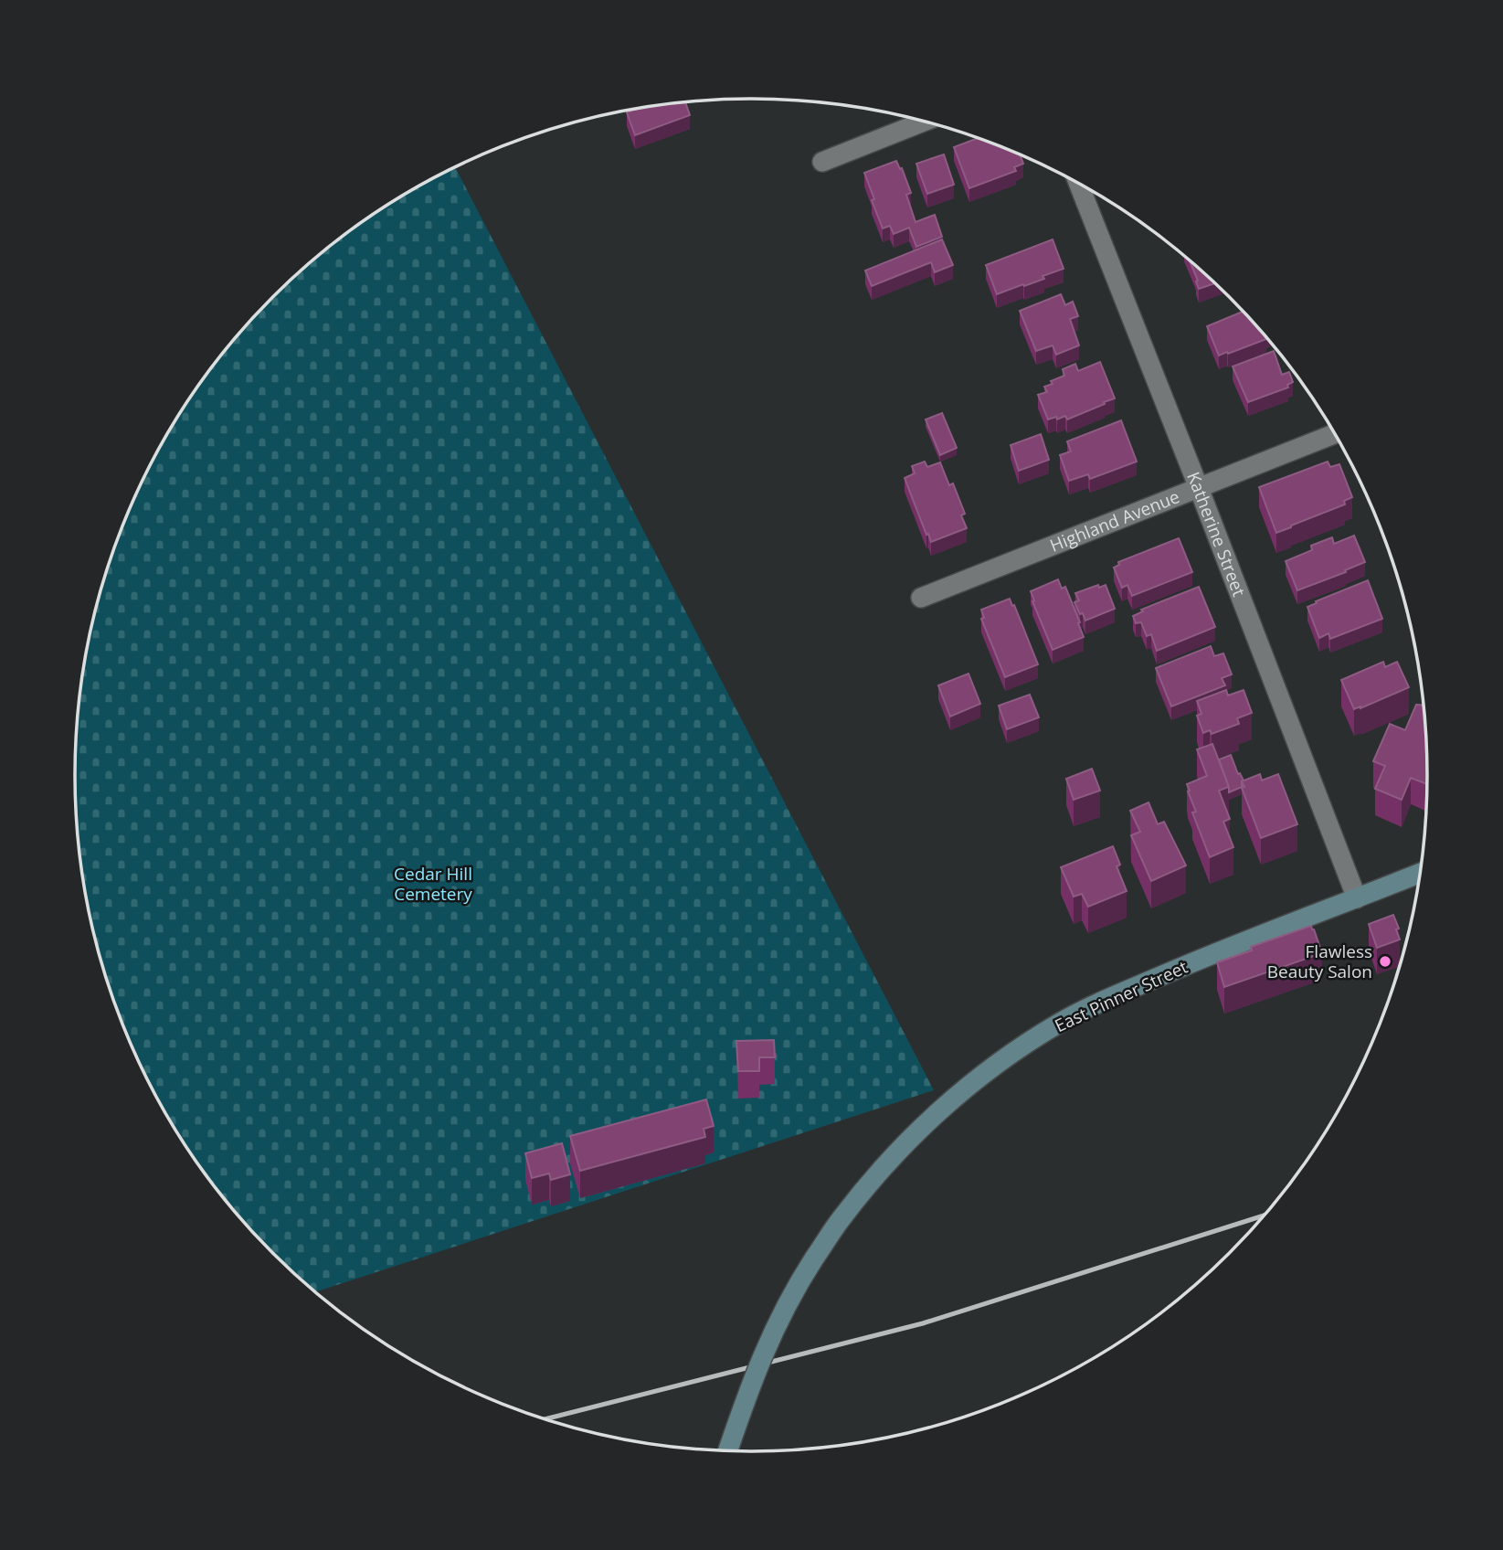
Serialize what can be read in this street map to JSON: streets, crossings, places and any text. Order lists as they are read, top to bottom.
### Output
{
  "streets": {
    "main road": ["East Pinner Street"],
    "street": ["Highland Avenue", "Katherine Street"]
  },
  "crossings": [
    ["Highland Avenue", "Katherine Street"],
    ["Katherine Street", "East Pinner Street"]
  ],
  "parks": ["Cedar Hill Cemetery"],
  "places": ["Flawless Beauty Salon"]
}
